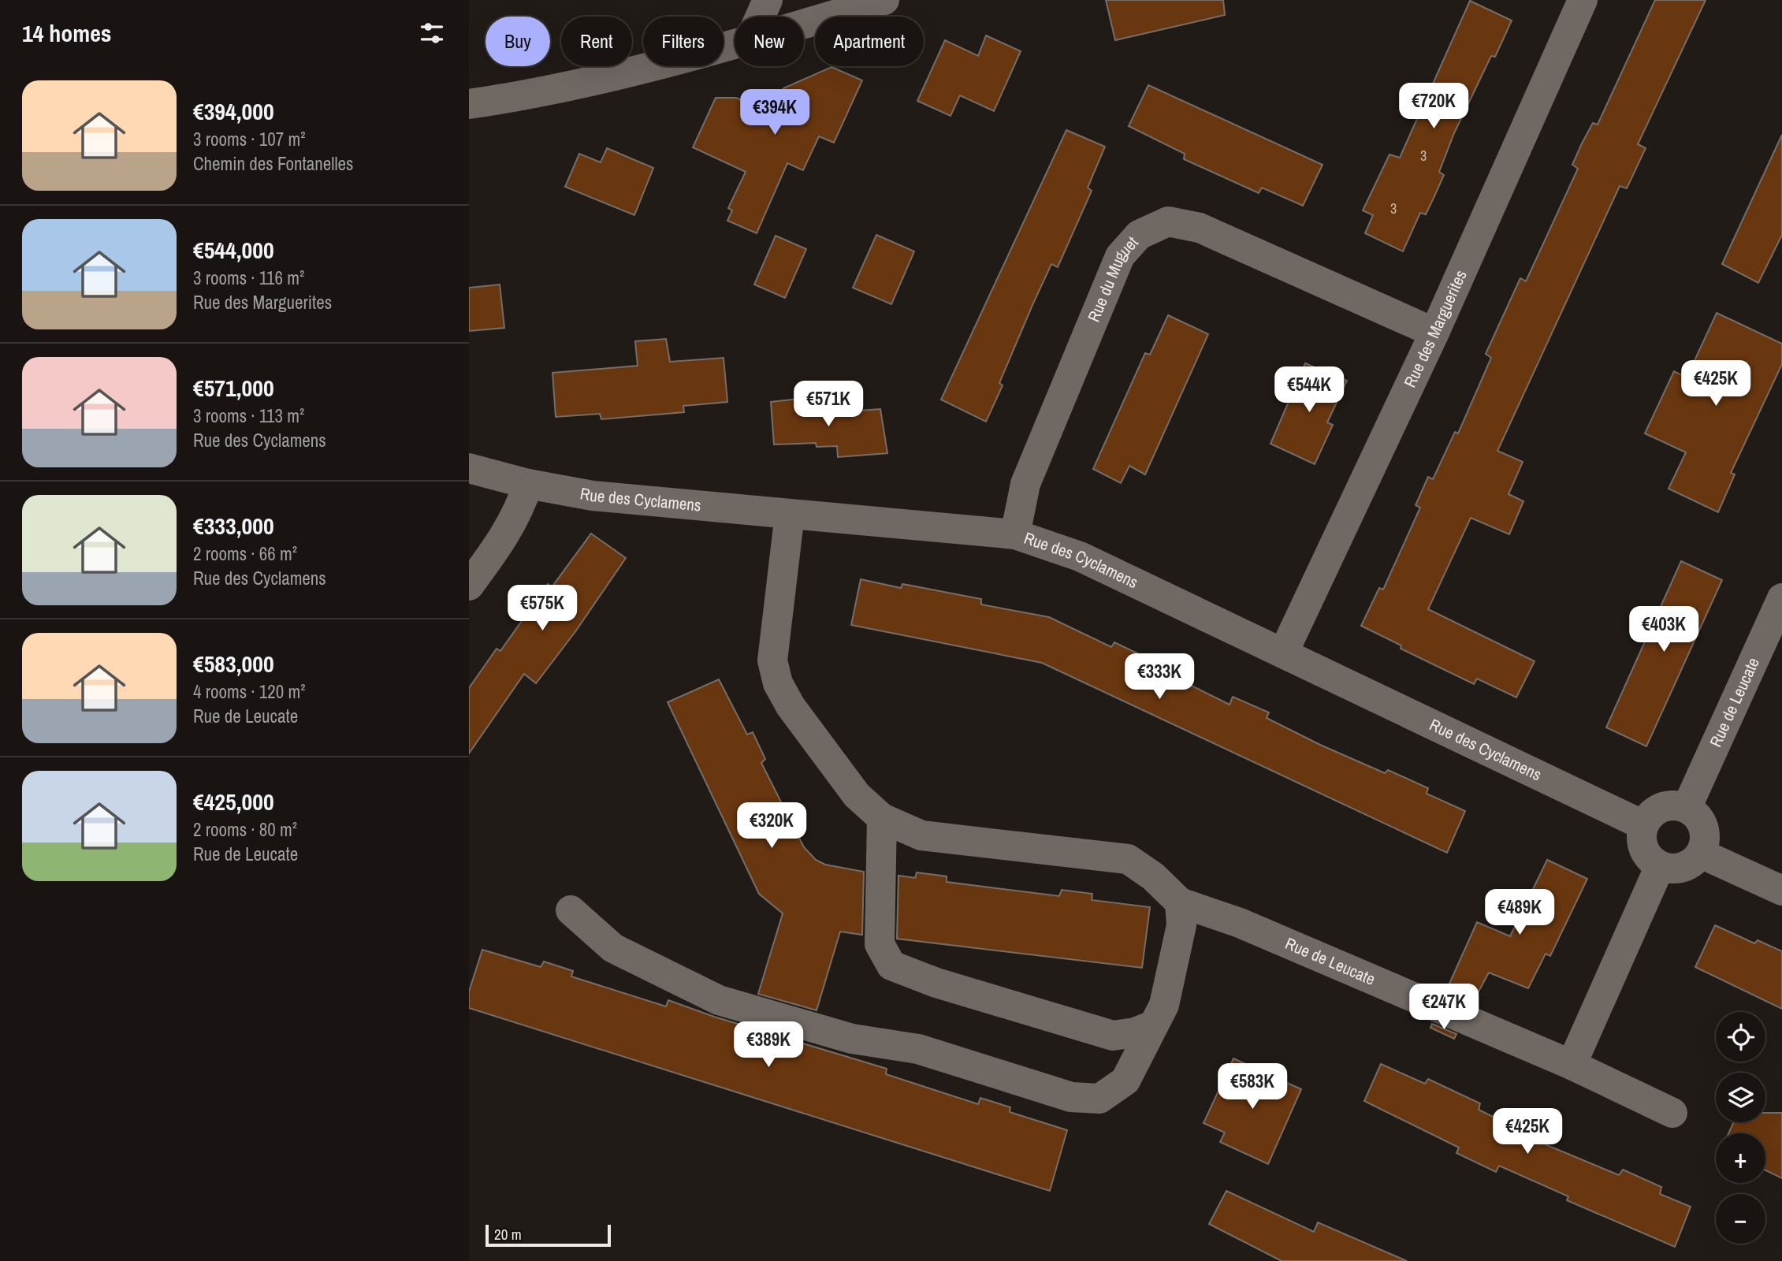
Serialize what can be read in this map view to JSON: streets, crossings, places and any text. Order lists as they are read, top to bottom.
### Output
{
  "streets": {
    "street": [
      "Rue du Muguet",
      "Rue des Marguerites",
      "Rue des Cyclamens",
      "Rue de Leucate"
    ]
  },
  "crossings": [
    ["Rue du Muguet", "Rue des Marguerites"],
    ["Rue du Muguet", "Rue des Cyclamens"],
    ["Rue des Marguerites", "Rue des Cyclamens"],
    ["Rue des Cyclamens", "Rue de Leucate"]
  ],
  "house_numbers": ["3", "3"],
  "scale_bar": "20 m",
  "page": {
    "heading": "14 homes",
    "chip": [
      "Buy",
      "Rent",
      "Filters",
      "New",
      "Apartment"
    ],
    "list": [
      {
        "name": "€394,000",
        "note": "3 rooms · 107 m² · Chemin des Fontanelles"
      },
      {
        "name": "€544,000",
        "note": "3 rooms · 116 m² · Rue des Marguerites"
      },
      {
        "name": "€571,000",
        "note": "3 rooms · 113 m² · Rue des Cyclamens"
      },
      {
        "name": "€333,000",
        "note": "2 rooms · 66 m² · Rue des Cyclamens"
      },
      {
        "name": "€583,000",
        "note": "4 rooms · 120 m² · Rue de Leucate"
      },
      {
        "name": "€425,000",
        "note": "2 rooms · 80 m² · Rue de Leucate"
      }
    ],
    "price": [
      "€720K",
      "€394K",
      "€425K",
      "€544K",
      "€571K",
      "€575K",
      "€403K",
      "€333K",
      "€320K",
      "€489K",
      "€247K",
      "€389K",
      "€583K",
      "€425K"
    ],
    "map_buttons": ["+", "−"],
    "scale": "20 m"
  }
}
